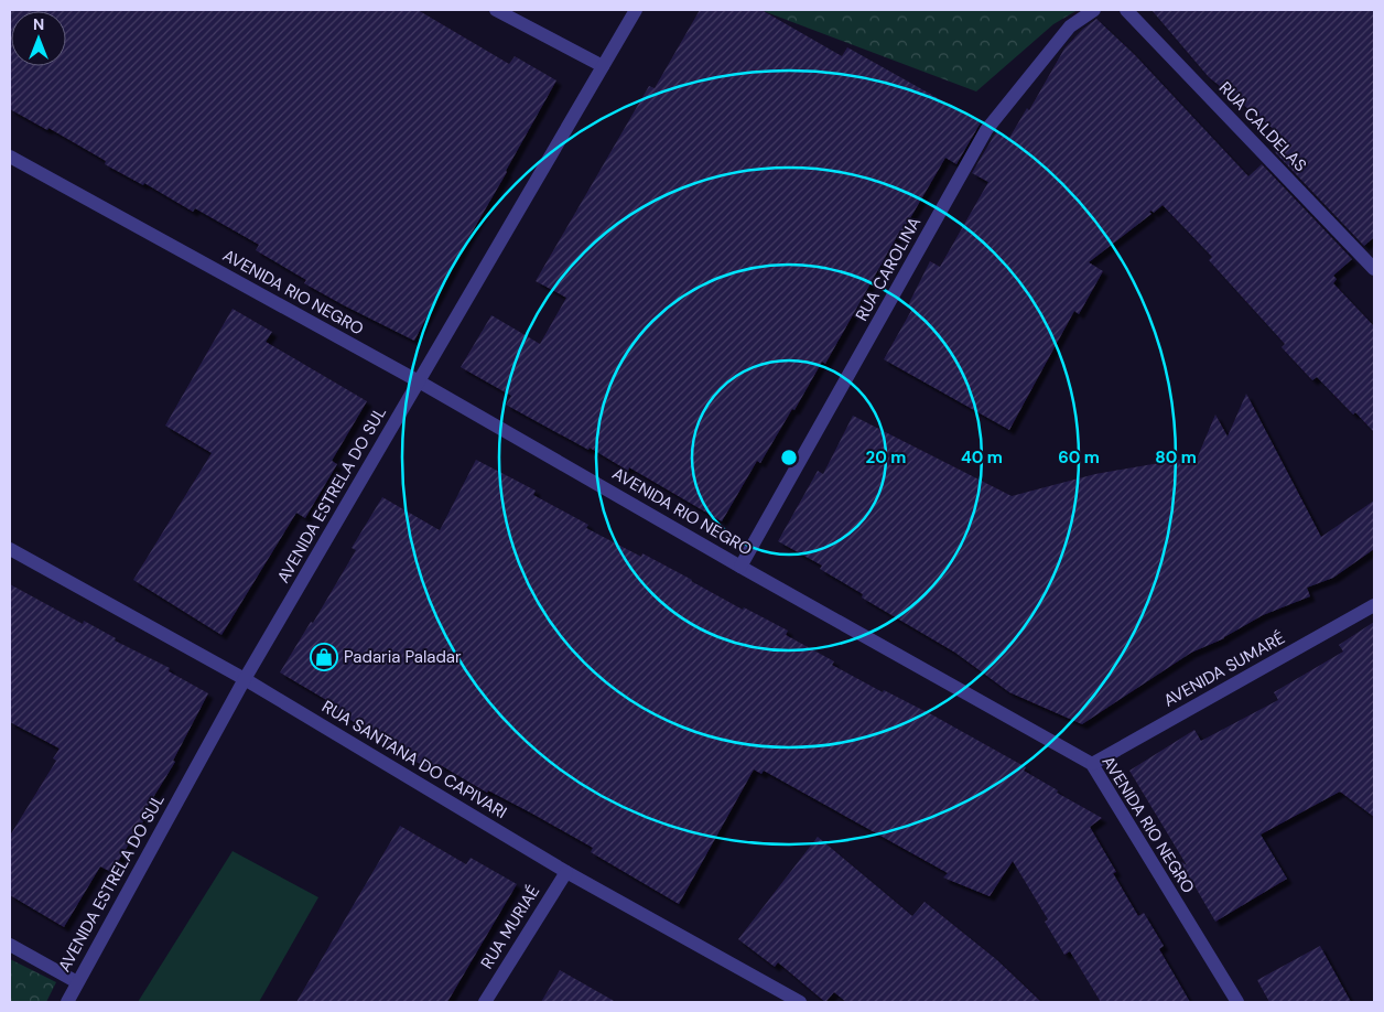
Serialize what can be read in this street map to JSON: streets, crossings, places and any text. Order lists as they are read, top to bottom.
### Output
{
  "streets": {
    "street": [
      "RUA CALDELAS",
      "RUA CAROLINA",
      "AVENIDA RIO NEGRO",
      "AVENIDA ESTRELA DO SUL",
      "AVENIDA SUMARÉ",
      "RUA SANTANA DO CAPIVARI",
      "RUA MURIAÉ"
    ]
  },
  "crossings": [
    ["RUA CAROLINA", "AVENIDA RIO NEGRO"],
    ["AVENIDA RIO NEGRO", "AVENIDA ESTRELA DO SUL"],
    ["AVENIDA RIO NEGRO", "AVENIDA SUMARÉ"],
    ["AVENIDA ESTRELA DO SUL", "RUA SANTANA DO CAPIVARI"],
    ["RUA SANTANA DO CAPIVARI", "RUA MURIAÉ"]
  ],
  "places": {
    "shop": ["Padaria Paladar"]
  },
  "north": "top",
  "rings": [
    "20 m",
    "40 m",
    "60 m",
    "80 m"
  ]
}
